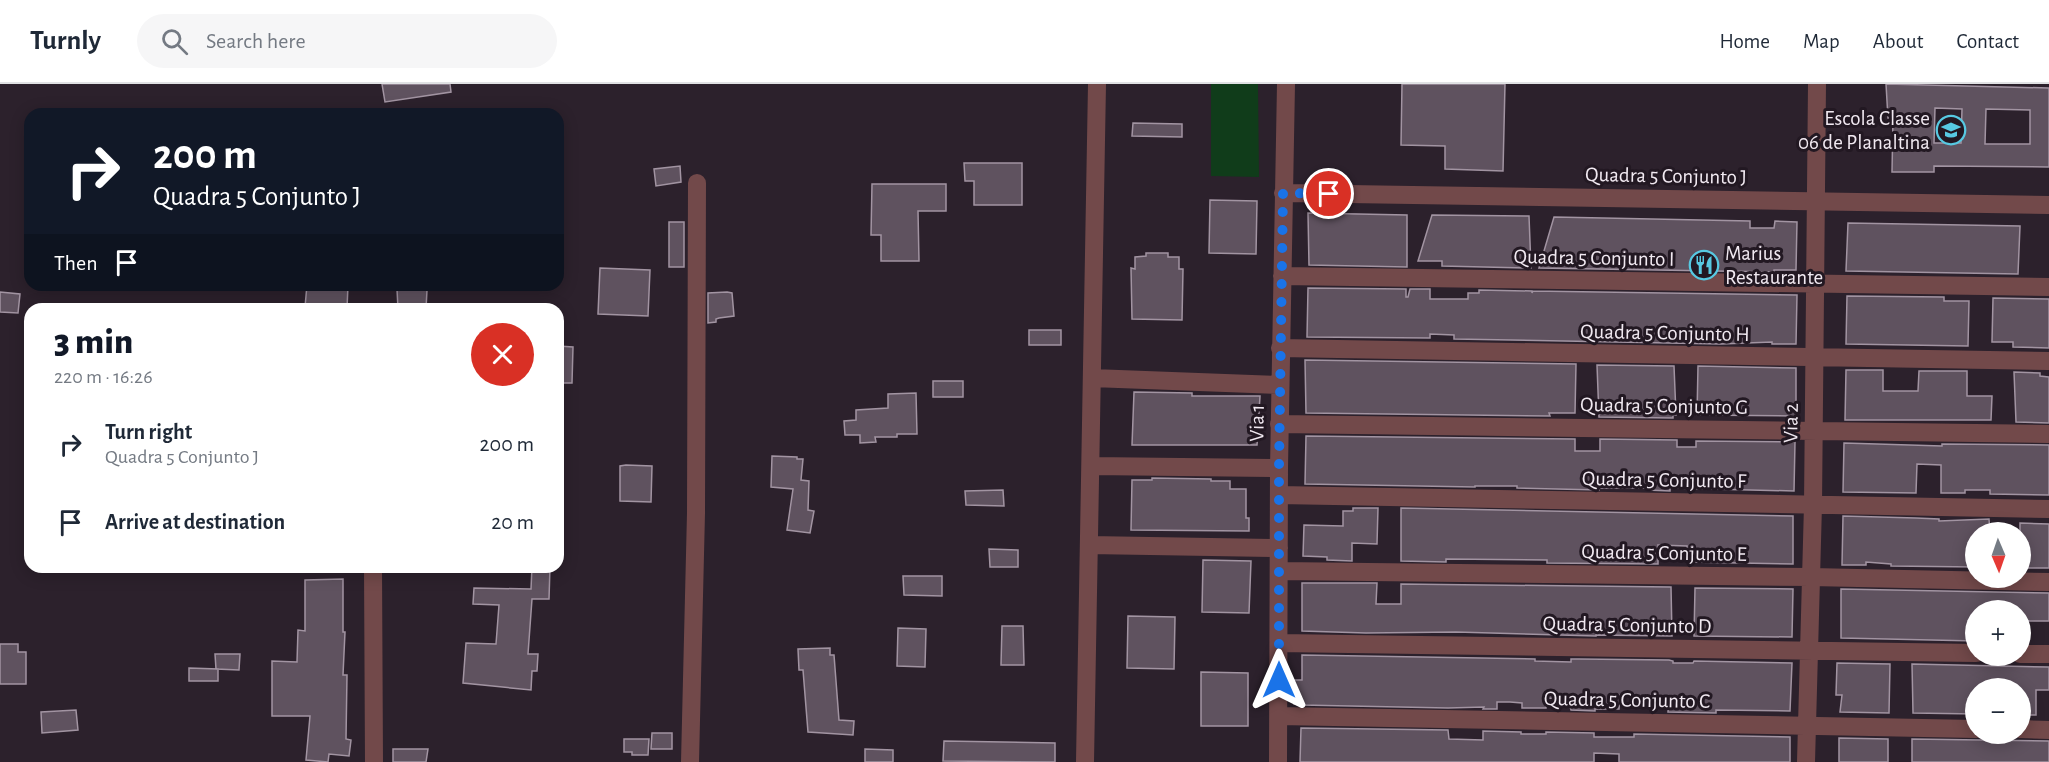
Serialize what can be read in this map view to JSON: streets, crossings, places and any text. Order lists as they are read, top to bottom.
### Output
{
  "streets": {
    "street": [
      "Quadra 5 Conjunto J",
      "Quadra 5 Conjunto I",
      "Quadra 5 Conjunto H",
      "Quadra 5 Conjunto G",
      "Via 1",
      "Via 2",
      "Quadra 5 Conjunto F",
      "Quadra 5 Conjunto E",
      "Quadra 5 Conjunto D",
      "Quadra 5 Conjunto C"
    ]
  },
  "crossings": [
    ["Quadra 5 Conjunto J", "Via 1"],
    ["Quadra 5 Conjunto J", "Via 2"],
    ["Quadra 5 Conjunto I", "Via 1"],
    ["Quadra 5 Conjunto I", "Via 2"],
    ["Quadra 5 Conjunto H", "Via 1"],
    ["Quadra 5 Conjunto H", "Via 2"],
    ["Quadra 5 Conjunto G", "Via 1"],
    ["Quadra 5 Conjunto G", "Via 2"],
    ["Via 1", "Quadra 5 Conjunto F"],
    ["Via 1", "Quadra 5 Conjunto E"],
    ["Via 1", "Quadra 5 Conjunto D"],
    ["Via 1", "Quadra 5 Conjunto C"],
    ["Via 2", "Quadra 5 Conjunto F"],
    ["Via 2", "Quadra 5 Conjunto E"],
    ["Via 2", "Quadra 5 Conjunto D"],
    ["Via 2", "Quadra 5 Conjunto C"]
  ],
  "places": {
    "school or university": ["Escola Classe 06 de Planaltina"],
    "restaurant": ["Marius Restaurante"]
  },
  "north": "bottom",
  "page": {
    "header": "Turnly",
    "search": "Search here",
    "nav": [
      "Home",
      "Map",
      "About",
      "Contact"
    ],
    "turn": ["200 m", "Quadra 5 Conjunto J"],
    "then": "Then",
    "heading": ["3 min", "220 m · 16:26"],
    "list": [
      {
        "name": "Turn right",
        "note": "Quadra 5 Conjunto J",
        "value": "200 m"
      },
      {
        "name": "Arrive at destination",
        "value": "20 m"
      }
    ],
    "map_buttons": ["+", "−"]
  }
}
